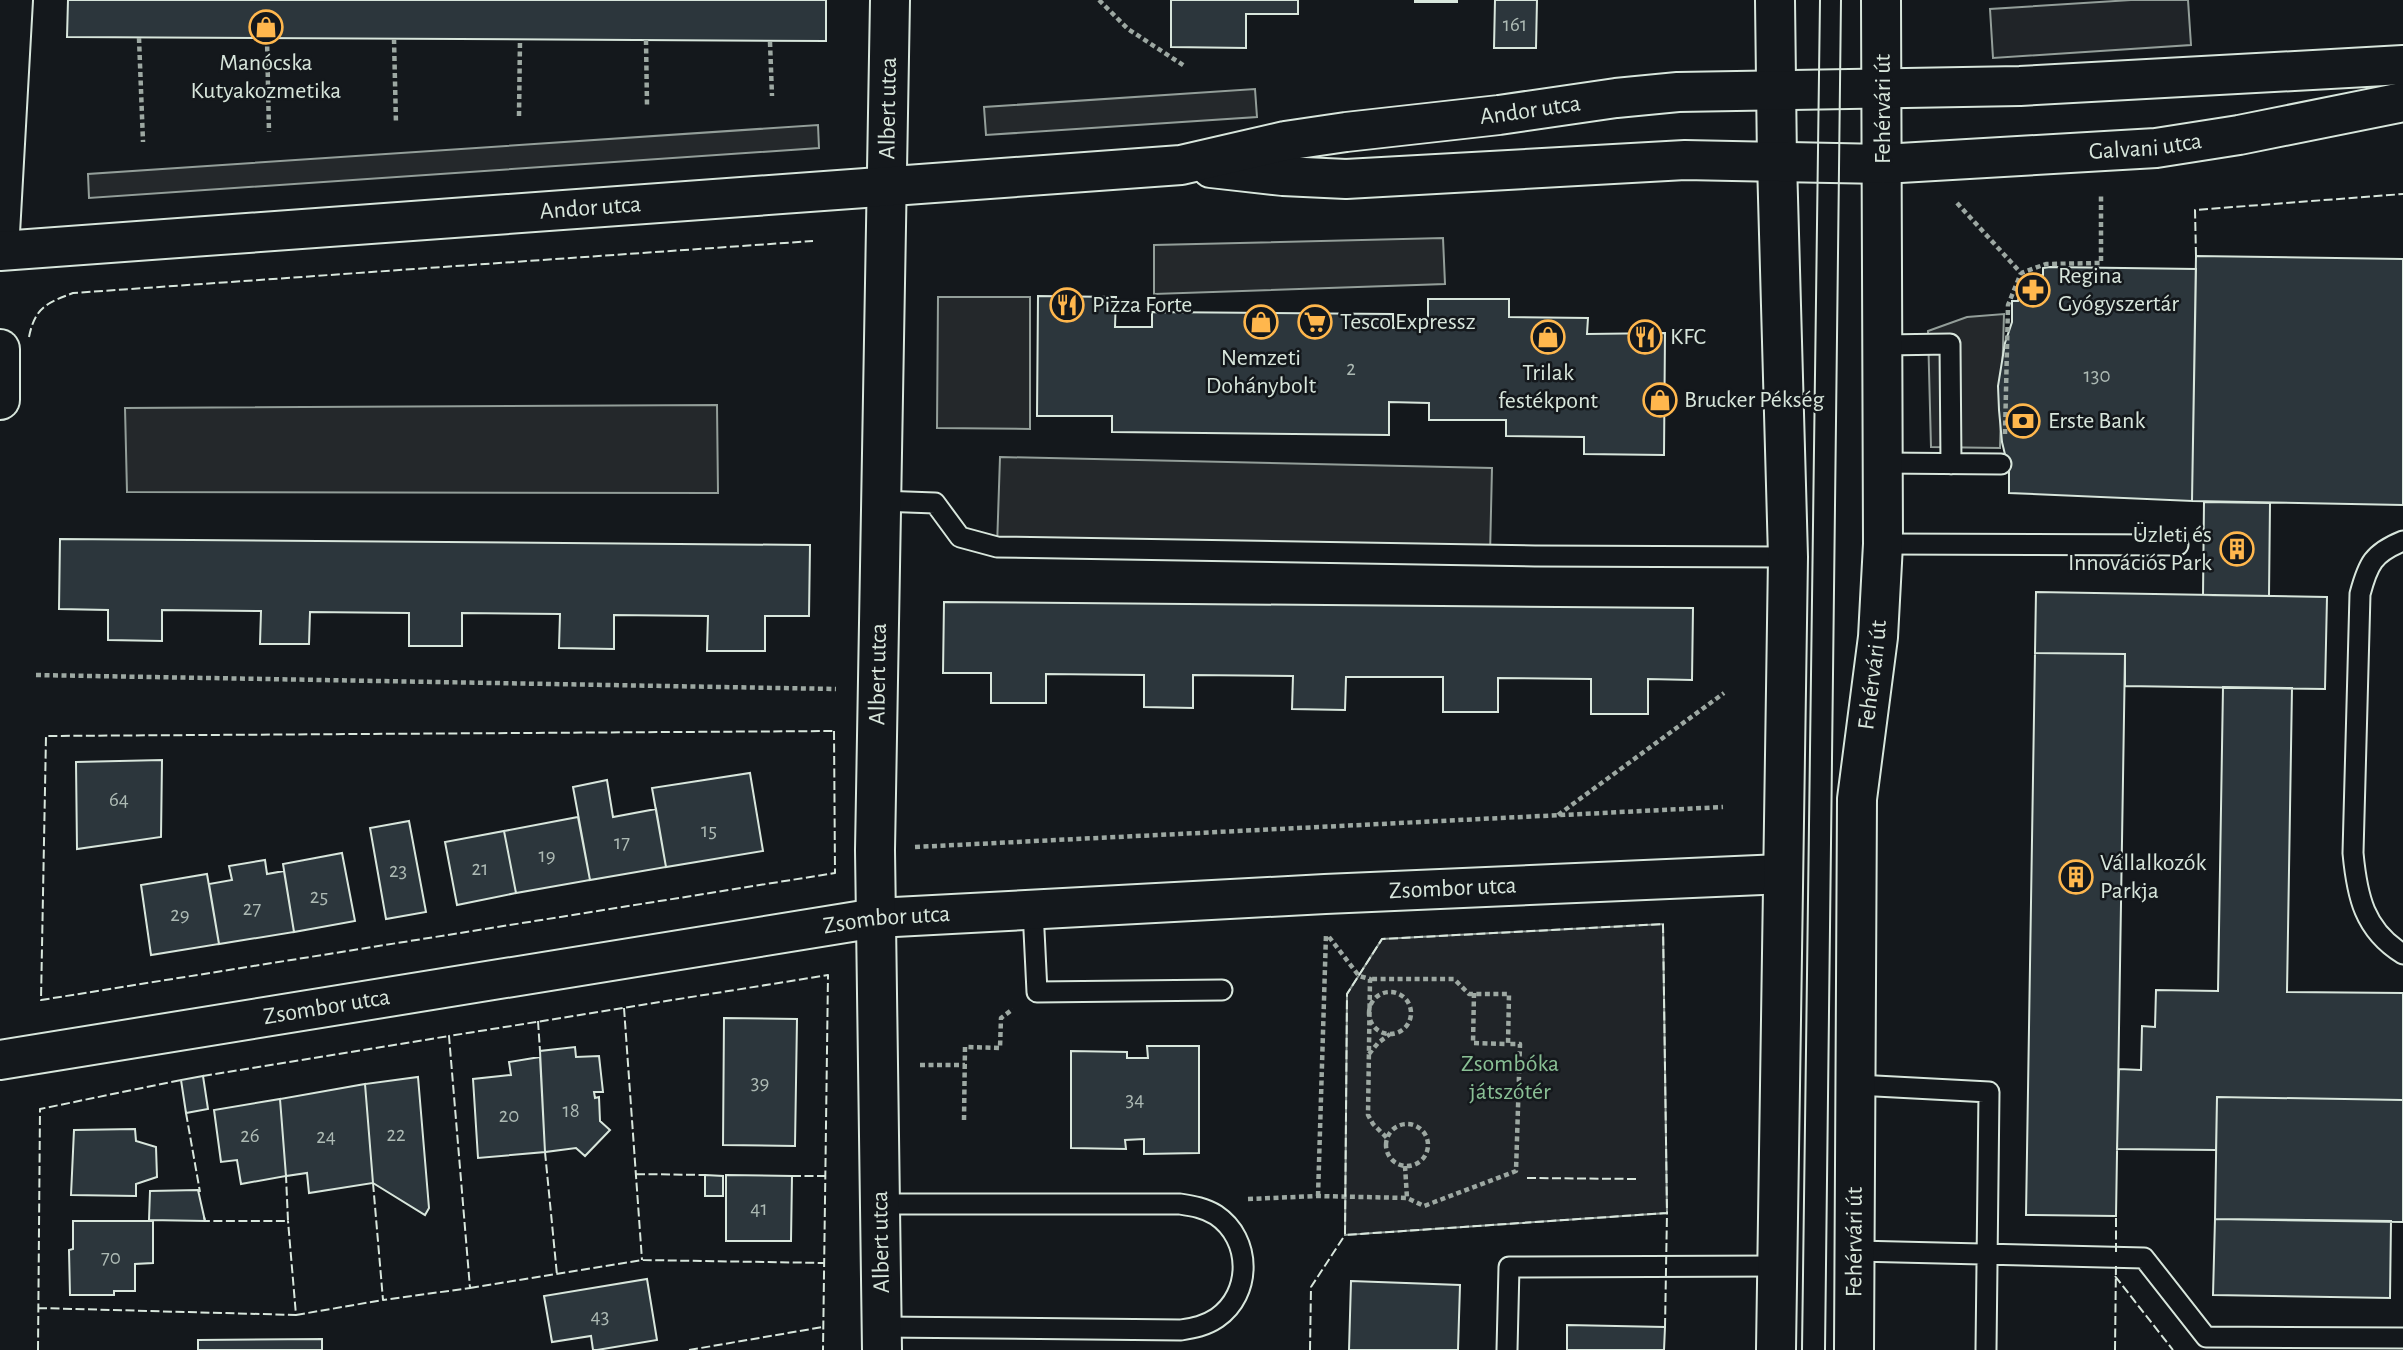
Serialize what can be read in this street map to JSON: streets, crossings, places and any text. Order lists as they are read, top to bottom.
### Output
{
  "streets": {
    "street": [
      "Albert utca",
      "Fehérvári út",
      "Andor utca",
      "Galvani utca",
      "Zsombor utca"
    ]
  },
  "crossings": [
    ["Albert utca", "Andor utca"],
    ["Albert utca", "Zsombor utca"],
    ["Fehérvári út", "Andor utca"],
    ["Fehérvári út", "Galvani utca"],
    ["Andor utca", "Galvani utca"]
  ],
  "parks": ["Zsombóka játszótér"],
  "places": {
    "shop": [
      "Manócska Kutyakozmetika",
      "Nemzeti Dohánybolt",
      "Trilak festékpont",
      "Brucker Pékség"
    ],
    "pharmacy": ["Regina Gyógyszertár"],
    "restaurant": ["Pizza Forte", "KFC"],
    "supermarket": ["Tesco Expressz"],
    "bank": ["Erste Bank"],
    "building": ["Üzleti és Innovációs Park", "Vállalkozók Parkja"]
  },
  "house_numbers": [
    "161",
    "2",
    "130",
    "64",
    "15",
    "17",
    "19",
    "21",
    "23",
    "25",
    "27",
    "29",
    "39",
    "34",
    "18",
    "20",
    "22",
    "26",
    "24",
    "41",
    "70",
    "43"
  ]
}
